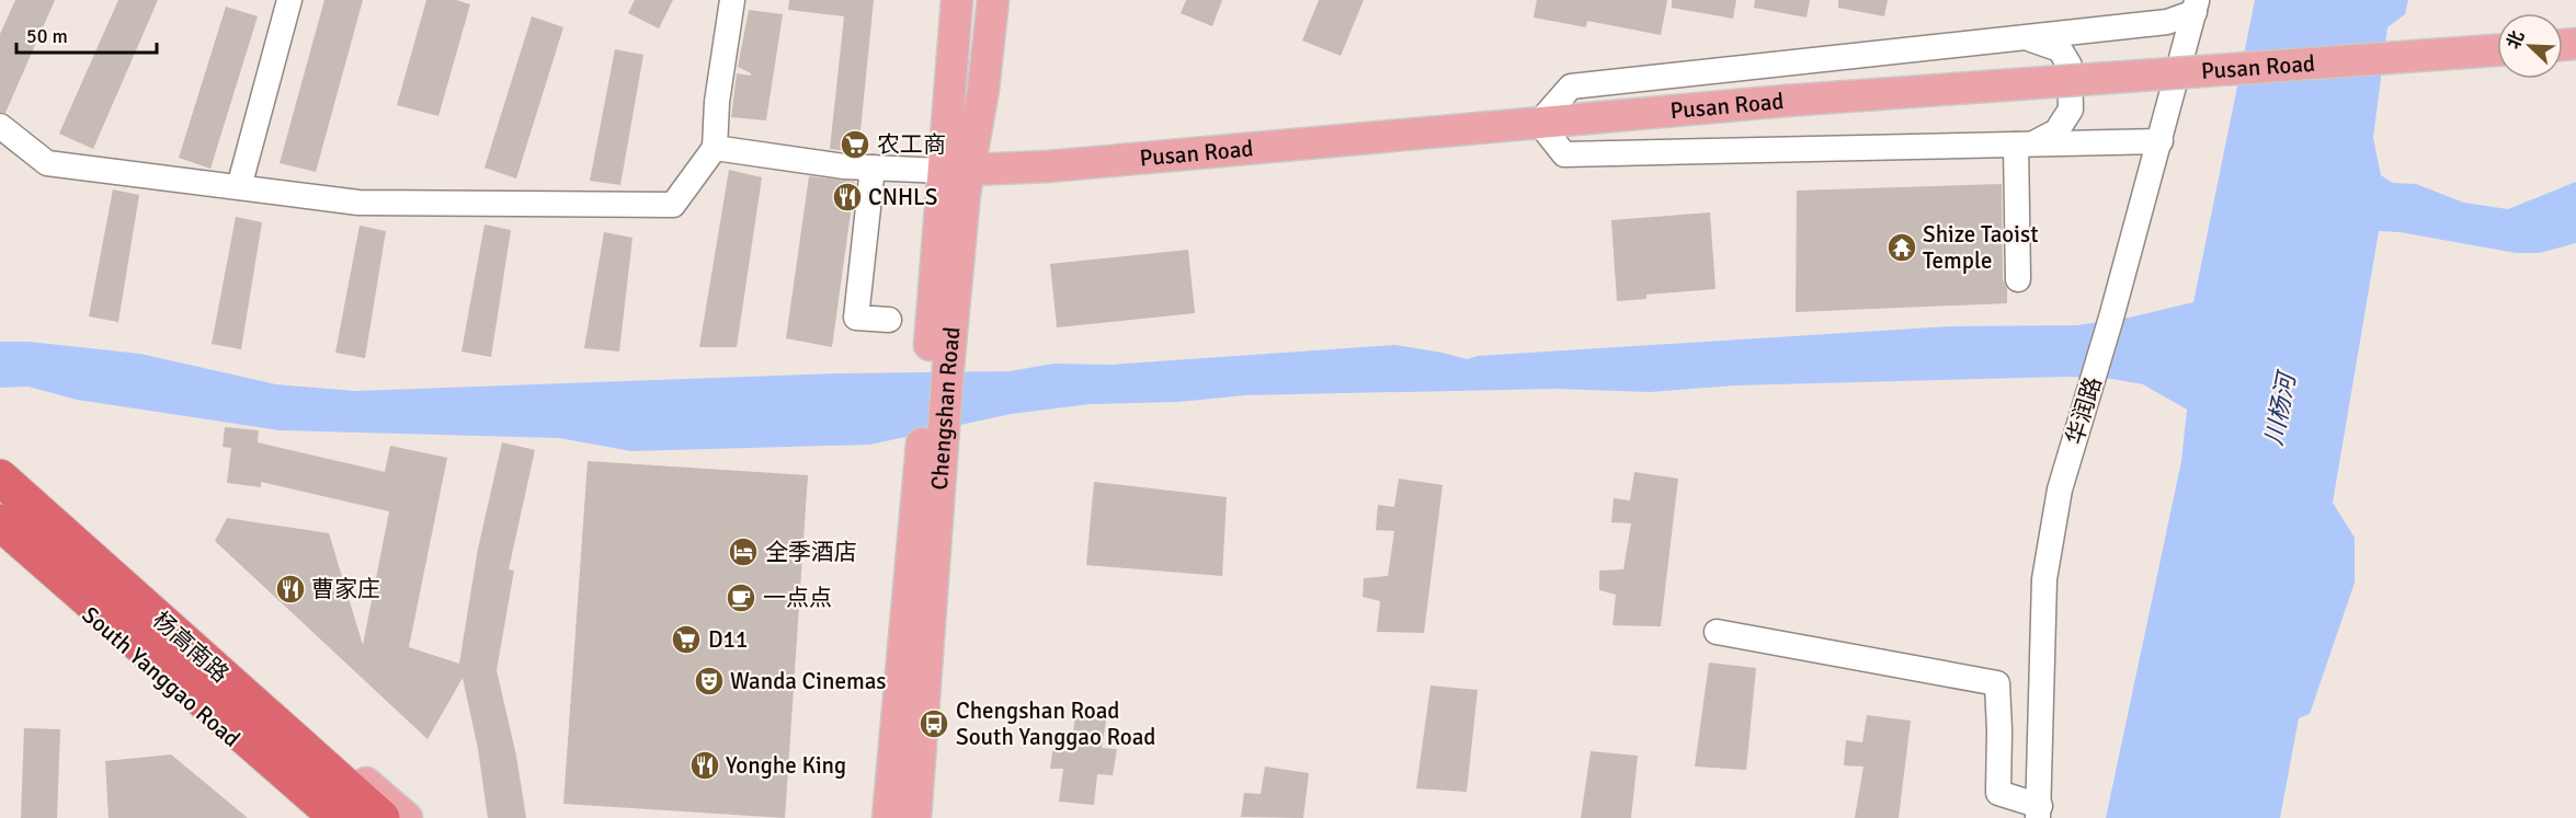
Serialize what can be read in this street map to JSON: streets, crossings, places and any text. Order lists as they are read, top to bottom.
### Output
{
  "streets": {
    "highway": ["杨高南路"],
    "main road": ["Pusan Road", "Chengshan Road", "South Yanggao Road"],
    "street": ["华润路"]
  },
  "crossings": [
    ["Pusan Road", "Chengshan Road"],
    ["杨高南路", "South Yanggao Road"]
  ],
  "water": ["川杨河"],
  "places": {
    "supermarket": ["农工商", "D11"],
    "restaurant": ["CNHLS", "曹家庄", "Yonghe King"],
    "temple": ["Shize Taoist Temple"],
    "hotel": ["全季酒店"],
    "cafe": ["一点点"],
    "theatre": ["Wanda Cinemas"],
    "bus stop": ["Chengshan Road South Yanggao Road"]
  },
  "scale_bar": "50 m",
  "north": "top left"
}
